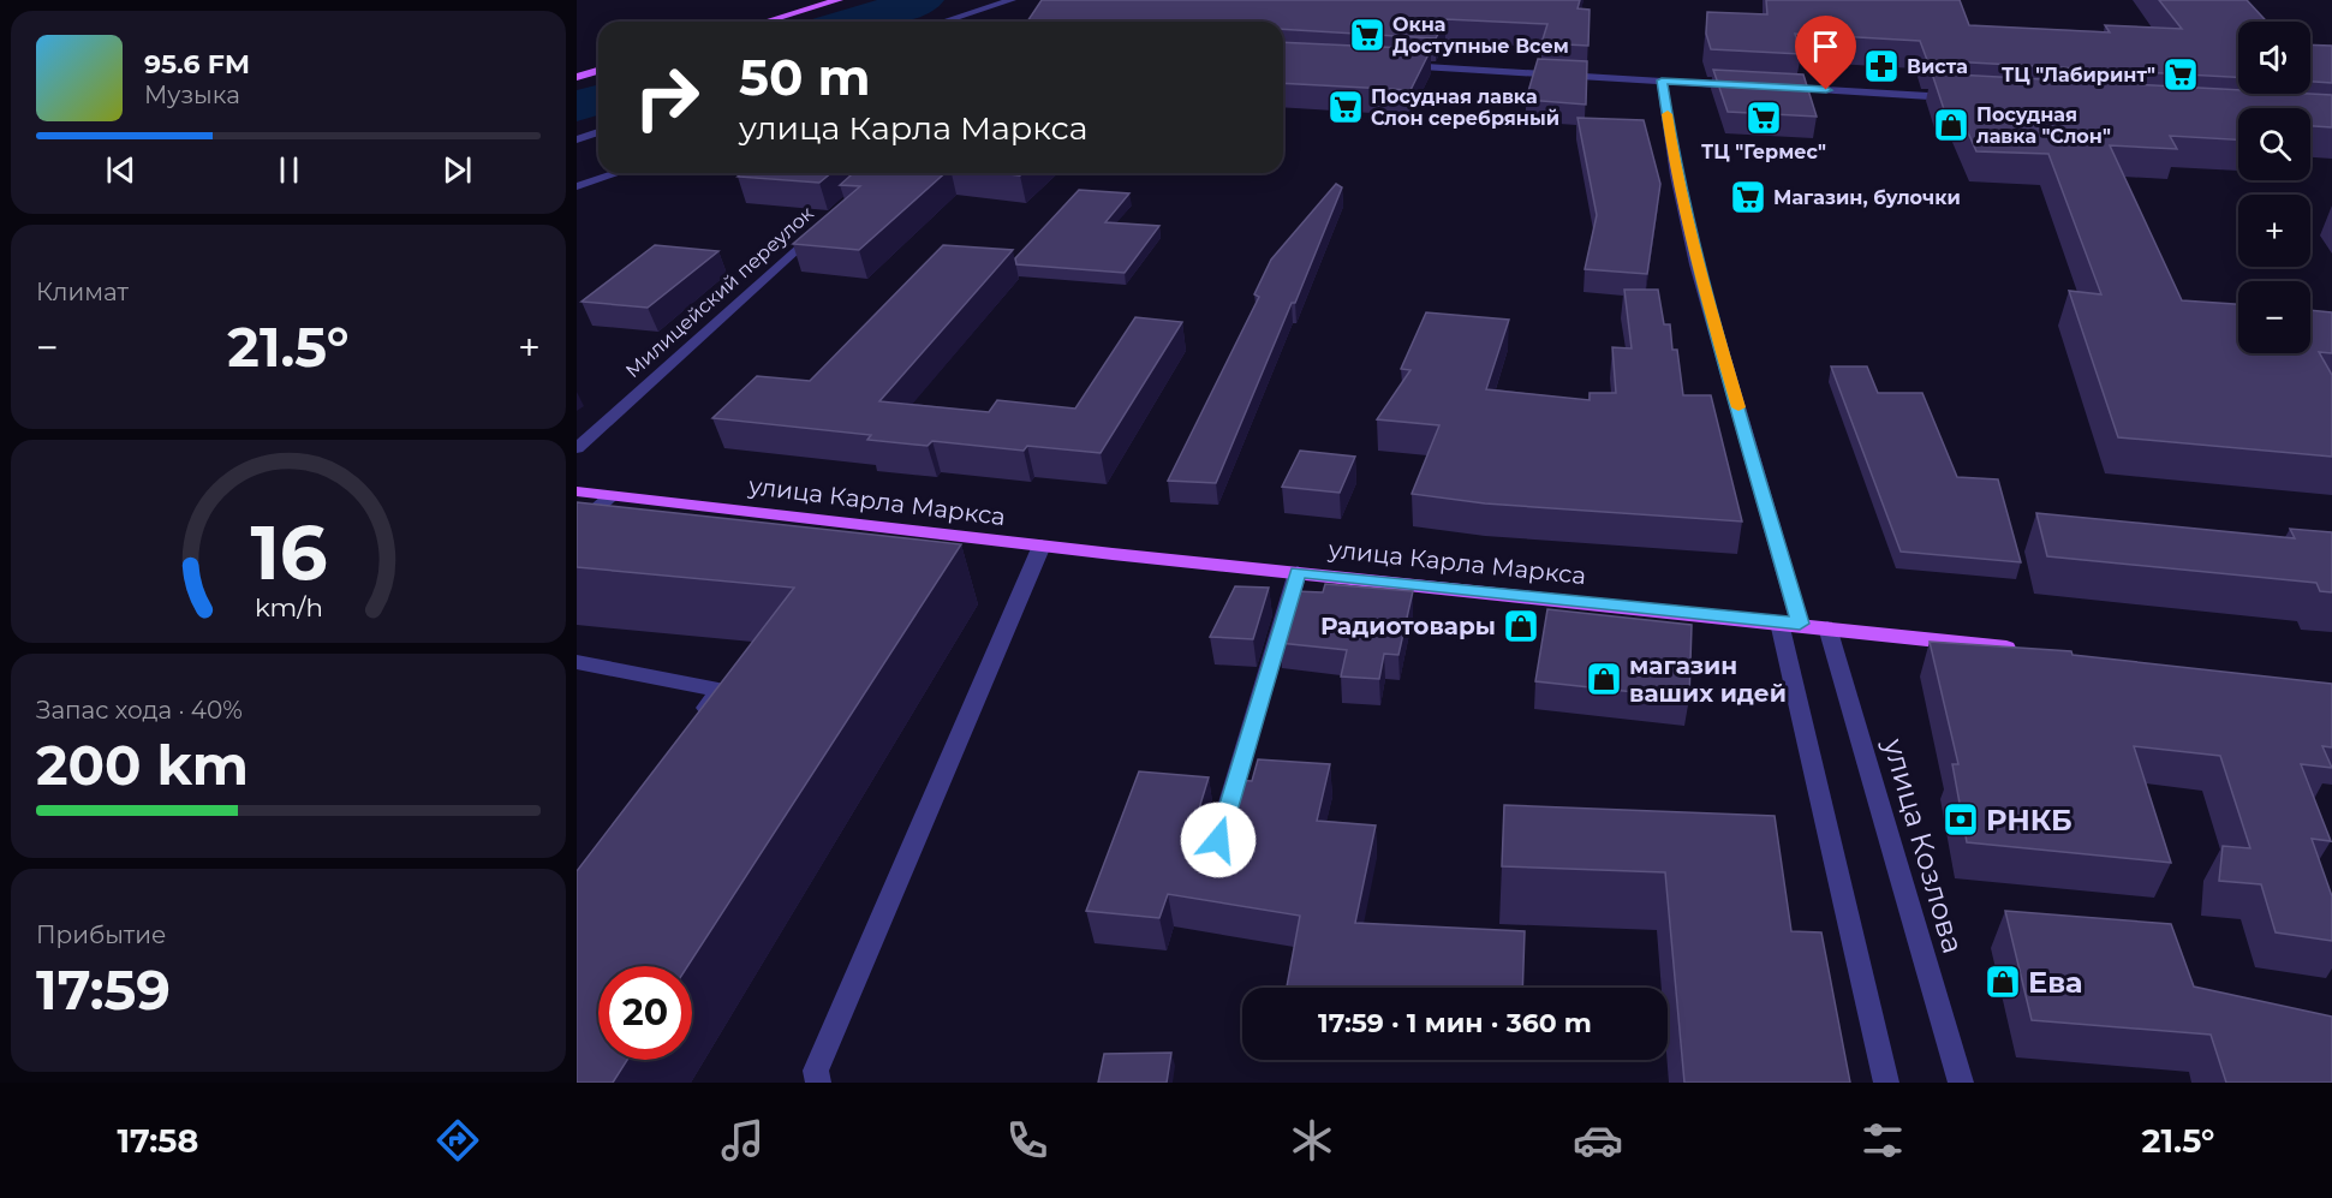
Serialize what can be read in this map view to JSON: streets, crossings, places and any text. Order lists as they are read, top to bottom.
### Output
{
  "streets": {
    "main road": ["улица Карла Маркса"],
    "street": ["Милицейский переулок", "улица Козлова"]
  },
  "crossings": [
    ["улица Карла Маркса", "улица Козлова"]
  ],
  "places": {
    "supermarket": [
      "Окна Доступные Всем",
      "ТЦ \"Лабиринт\"",
      "Посудная лавка Слон серебряный",
      "ТЦ \"Гермес\"",
      "Магазин, булочки"
    ],
    "pharmacy": ["Виста"],
    "shop": [
      "Посудная лавка \"Слон\"",
      "Радиотовары",
      "магазин ваших идей",
      "Ева"
    ],
    "bank": ["РНКБ"]
  },
  "page": {
    "map_buttons": ["+", "−"],
    "turn": ["50 m", "улица Карла Маркса"],
    "song": ["95.6 FM", "Музыка"],
    "tile": [
      "Климат",
      ["Запас хода · 40%", "200 km"],
      ["Прибытие", "17:59"]
    ],
    "heat": ["−", "21.5°", "+"],
    "limit": "20",
    "trip": "17:59 · 1 мин · 360 m",
    "tabs": ["17:58", "21.5°"],
    "gauge": ["16", "km/h"]
  }
}
